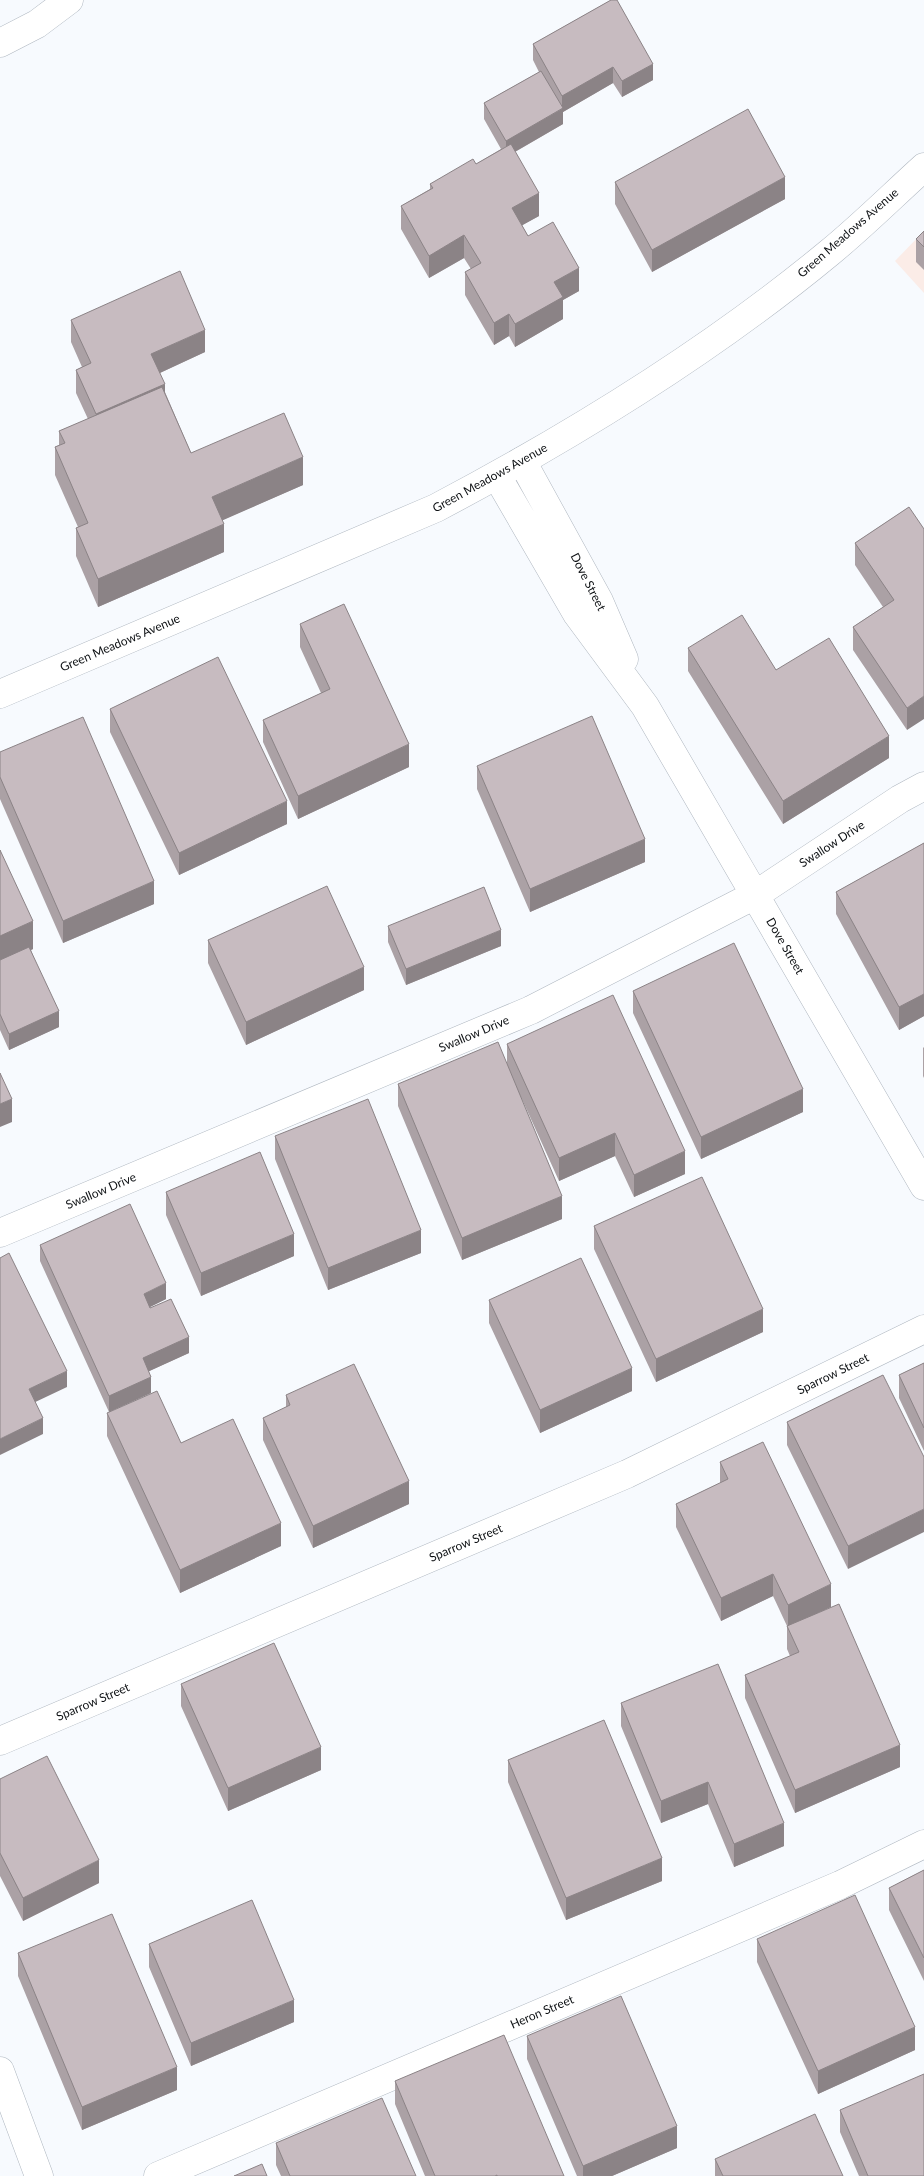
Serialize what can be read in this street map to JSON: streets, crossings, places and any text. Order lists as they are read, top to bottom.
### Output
{
  "streets": {
    "street": [
      "Green Meadows Avenue",
      "Dove Street",
      "Swallow Drive",
      "Sparrow Street",
      "Heron Street"
    ]
  },
  "crossings": [
    ["Green Meadows Avenue", "Dove Street"],
    ["Dove Street", "Swallow Drive"]
  ]
}
